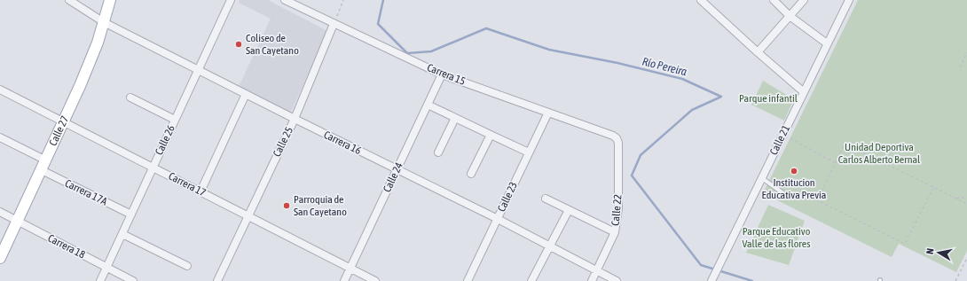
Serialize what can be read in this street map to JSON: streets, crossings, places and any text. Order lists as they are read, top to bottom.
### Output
{
  "streets": {
    "main road": ["Calle 27"],
    "street": [
      "Carrera 15",
      "Calle 26",
      "Calle 21",
      "Calle 25",
      "Carrera 16",
      "Calle 24",
      "Carrera 17",
      "Carrera 17A",
      "Calle 23",
      "Calle 22",
      "Carrera 18"
    ]
  },
  "crossings": [
    ["Carrera 15", "Calle 25"],
    ["Carrera 15", "Calle 24"],
    ["Carrera 15", "Calle 23"],
    ["Carrera 15", "Calle 22"],
    ["Calle 27", "Carrera 16"],
    ["Calle 27", "Carrera 17"],
    ["Calle 27", "Carrera 17A"],
    ["Calle 27", "Carrera 18"],
    ["Calle 26", "Carrera 16"],
    ["Calle 26", "Carrera 17"],
    ["Calle 26", "Carrera 17A"],
    ["Calle 26", "Carrera 18"],
    ["Calle 25", "Carrera 16"],
    ["Calle 25", "Carrera 17"],
    ["Carrera 16", "Calle 24"],
    ["Carrera 16", "Calle 23"],
    ["Carrera 16", "Calle 22"],
    ["Calle 24", "Carrera 17"]
  ],
  "water": ["Río Pereira"],
  "parks": ["Parque infantil", "Unidad Deportiva Carlos Alberto Bernal", "Parque Educativo Valle de las flores"],
  "places": ["Coliseo de San Cayetano", "Institucion Educativa Previa", "Parroquia de San Cayetano"],
  "north": "left"
}
